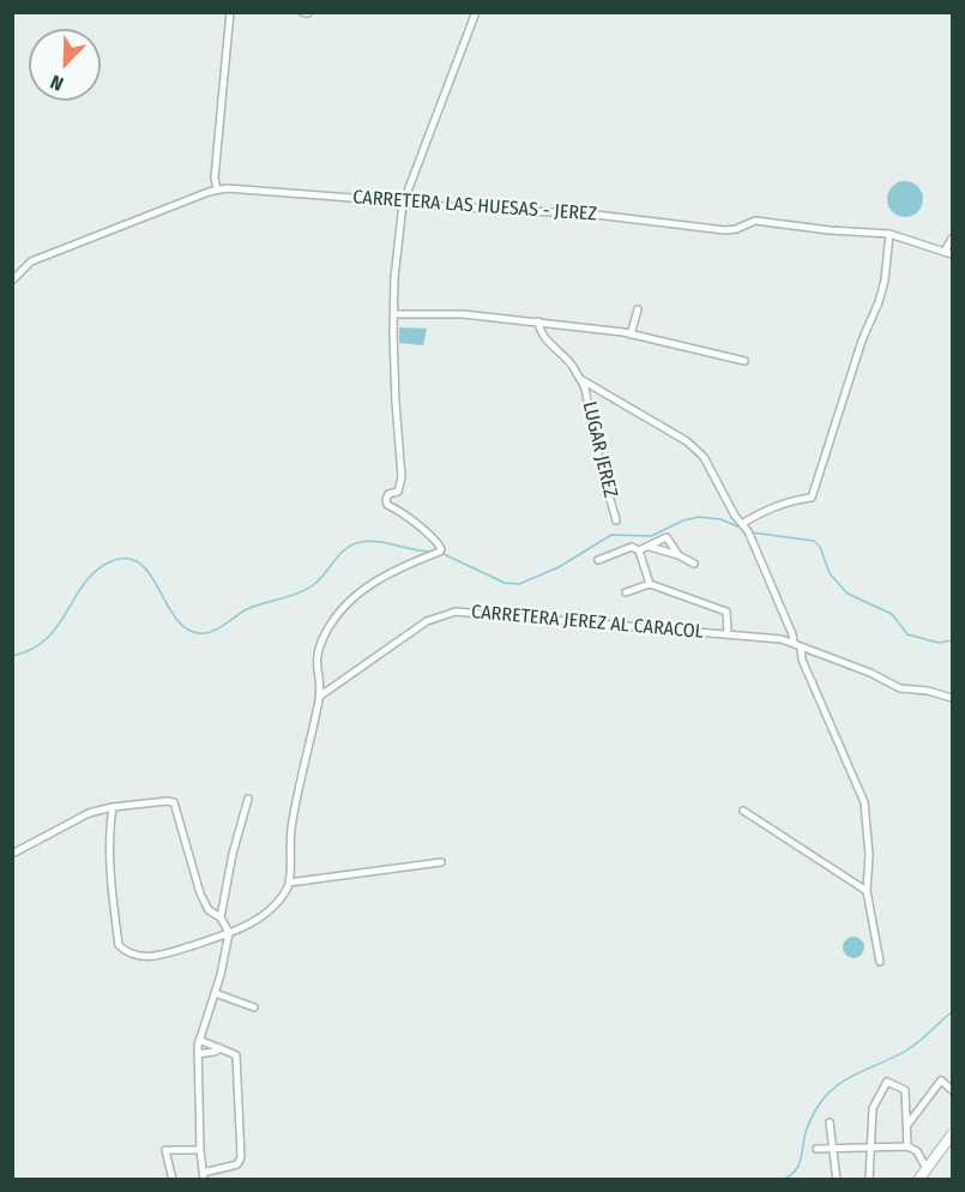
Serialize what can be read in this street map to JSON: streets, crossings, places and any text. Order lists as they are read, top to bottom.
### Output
{
  "streets": {
    "street": ["CARRETERA LAS HUESAS - JEREZ", "LUGAR JEREZ", "CARRETERA JEREZ AL CARACOL"]
  },
  "north": "bottom left"
}
